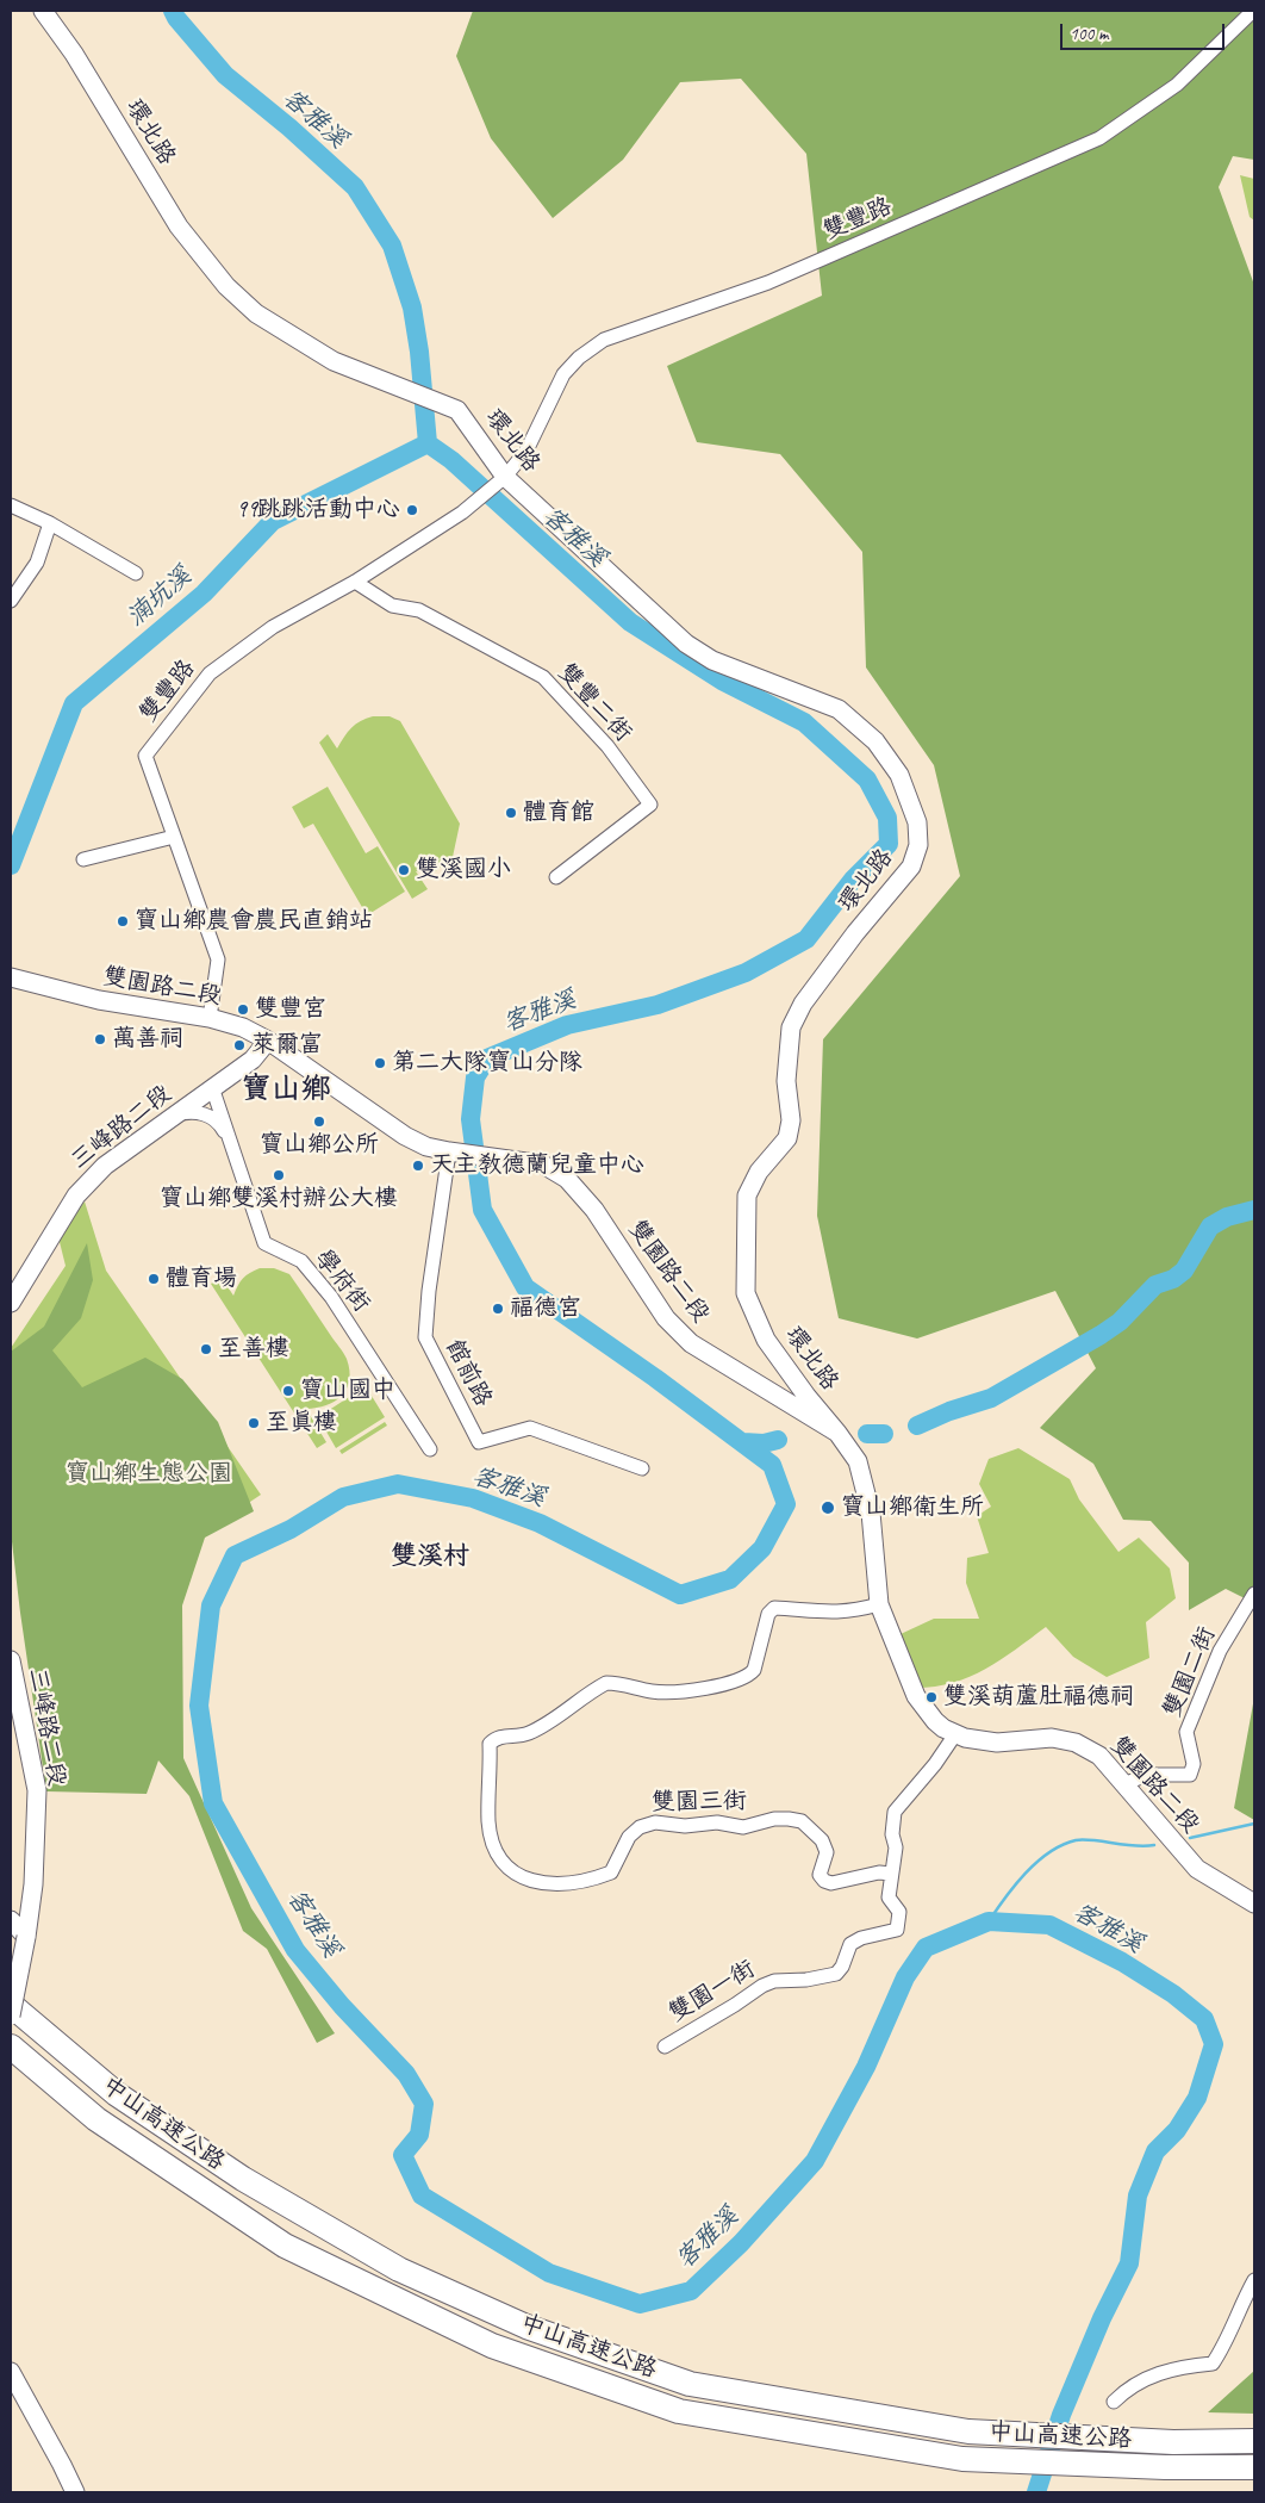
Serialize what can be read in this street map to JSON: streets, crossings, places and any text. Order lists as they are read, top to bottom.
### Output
{
  "streets": {
    "highway": ["中山高速公路"],
    "street": [
      "環北路",
      "雙豐路",
      "雙豐二街",
      "雙園路二段",
      "三峰路二段",
      "學府街",
      "館前路",
      "雙園二街",
      "雙園三街",
      "雙園一街"
    ]
  },
  "crossings": [
    ["環北路", "雙豐路"],
    ["環北路", "雙園路二段"],
    ["雙豐路", "雙豐二街"],
    ["雙豐路", "雙園路二段"],
    ["雙園路二段", "三峰路二段"],
    ["雙園路二段", "館前路"],
    ["雙園路二段", "雙園二街"],
    ["雙園路二段", "雙園三街"],
    ["雙園路二段", "雙園一街"],
    ["三峰路二段", "學府街"],
    ["雙園三街", "雙園一街"]
  ],
  "districts": ["寶山鄉", "雙溪村"],
  "water": ["客雅溪", "湳坑溪"],
  "parks": ["寶山鄉生態公園"],
  "places": [
    "99跳跳活動中心",
    "體育館",
    "雙溪國小",
    "寶山鄉農會農民直銷站",
    "雙豐宮",
    "萬善祠",
    "萊爾富",
    "第二大隊寶山分隊",
    "寶山鄉公所",
    "天主教德蘭兒童中心",
    "寶山鄉雙溪村辦公大樓",
    "體育場",
    "福德宮",
    "至善樓",
    "寶山國中",
    "至真樓",
    "寶山鄉衛生所",
    "雙溪葫蘆肚福德祠"
  ],
  "scale_bar": "100 m"
}
